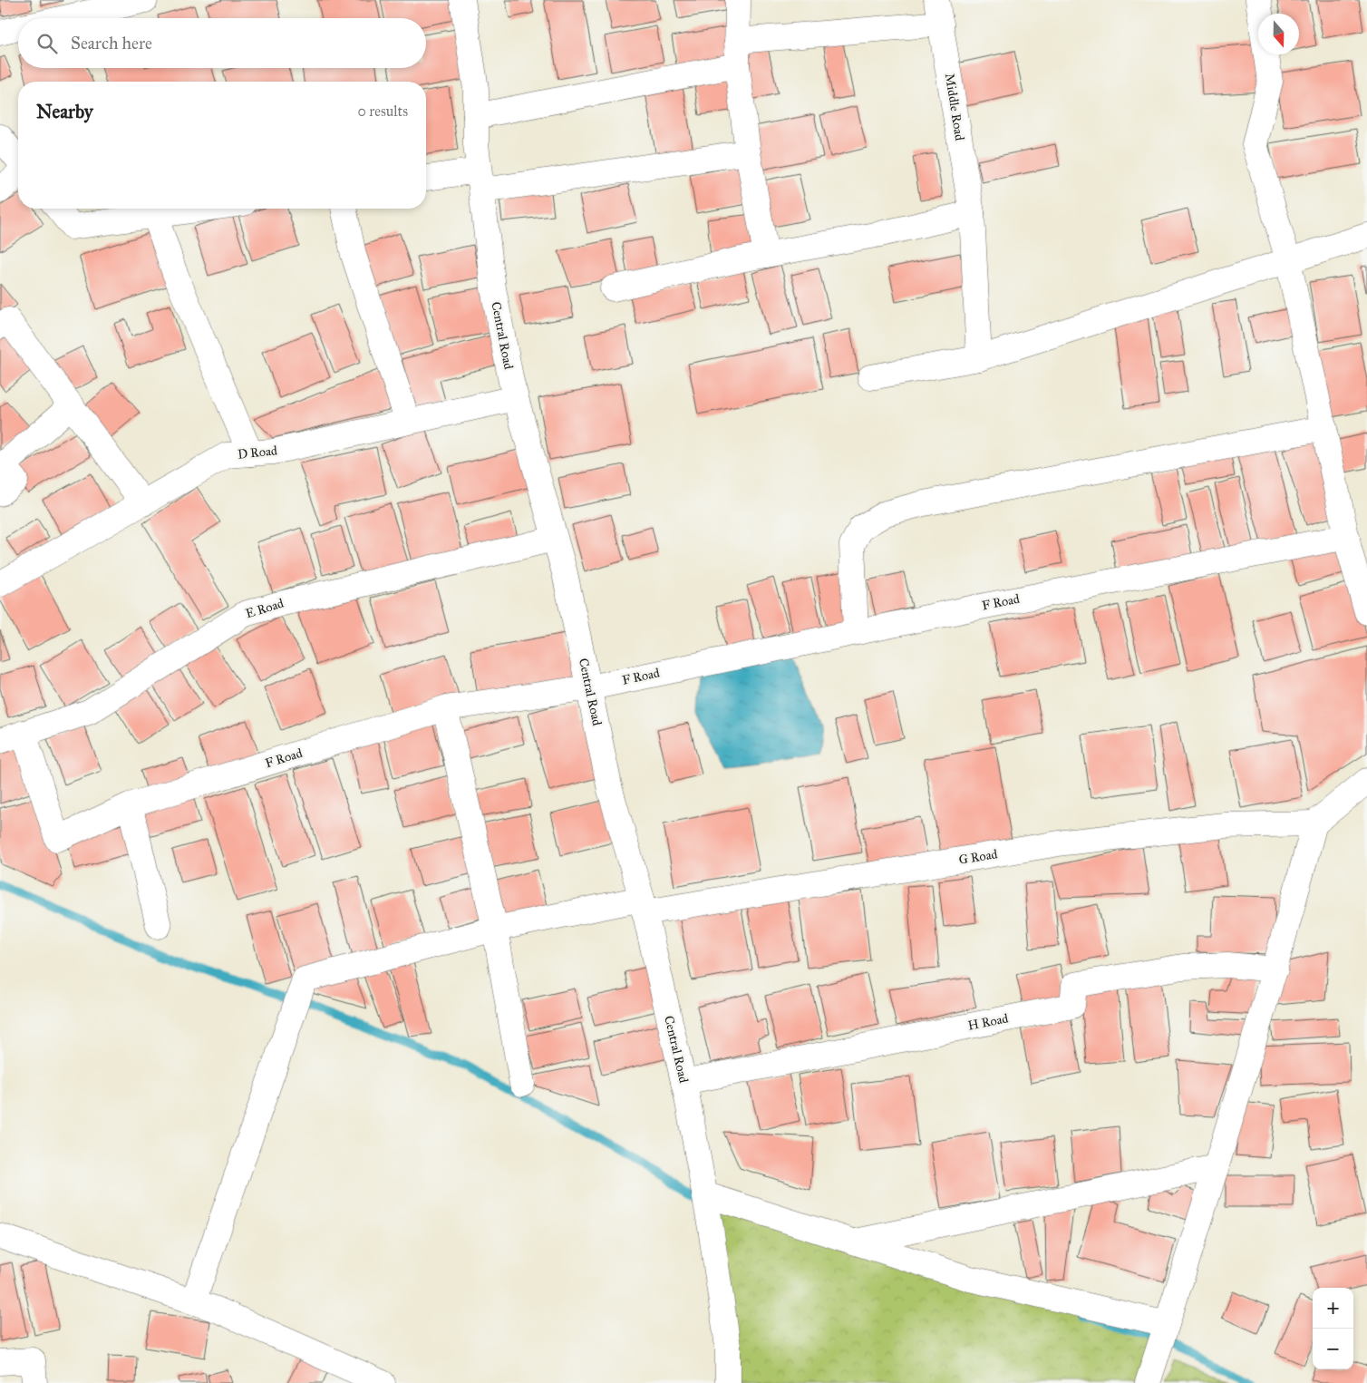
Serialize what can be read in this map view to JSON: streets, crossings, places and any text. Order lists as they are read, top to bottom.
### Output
{
  "streets": {
    "street": [
      "Middle Road",
      "Central Road",
      "D Road",
      "F Road",
      "E Road",
      "G Road",
      "H Road"
    ]
  },
  "crossings": [
    ["Central Road", "D Road"],
    ["Central Road", "F Road"],
    ["Central Road", "E Road"],
    ["Central Road", "G Road"],
    ["Central Road", "H Road"],
    ["F Road", "E Road"]
  ],
  "north": "bottom",
  "page": {
    "search": "Search here",
    "heading": ["Nearby", "0 results"],
    "map_buttons": ["+", "−"]
  }
}
